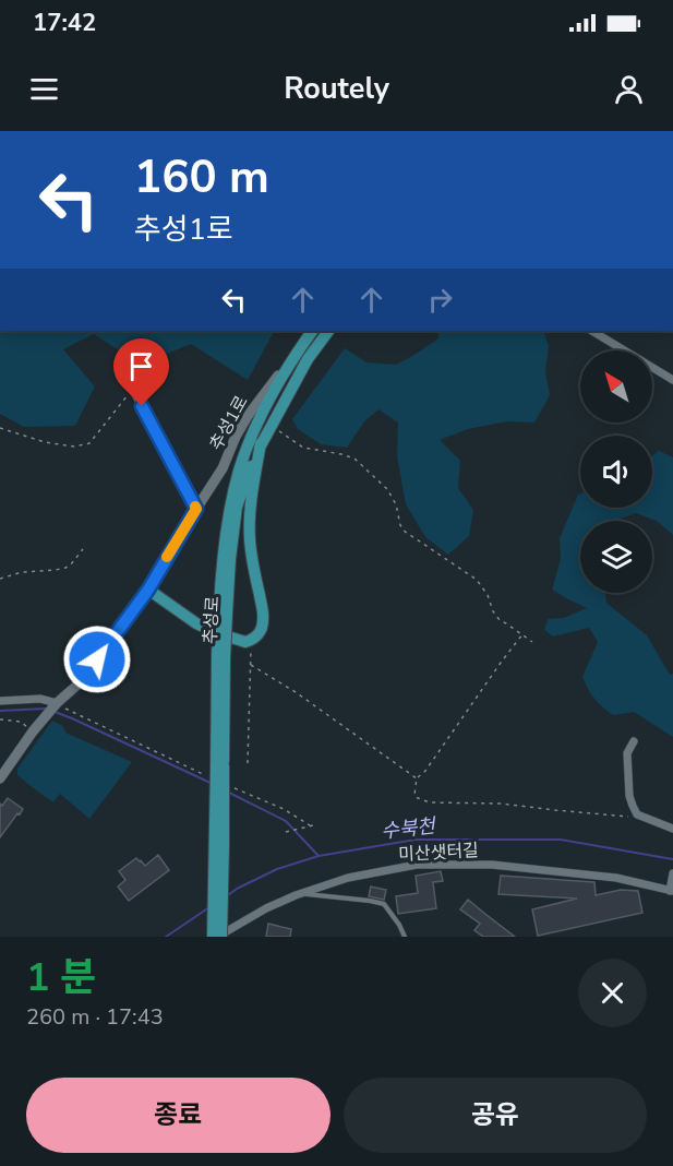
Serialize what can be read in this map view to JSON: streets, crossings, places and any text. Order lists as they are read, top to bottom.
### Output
{
  "streets": {
    "main road": ["추성로"],
    "street": ["추성1로", "미산샛터길"]
  },
  "crossings": [
    ["추성1로", "추성로"],
    ["추성로", "미산샛터길"]
  ],
  "water": ["수북천"],
  "north": "top left",
  "page": {
    "status": "17:42",
    "header": "Routely",
    "turn": ["160 m", "추성1로"],
    "heading": ["1 분", "260 m · 17:43"],
    "buttons": ["종료", "공유"]
  }
}
